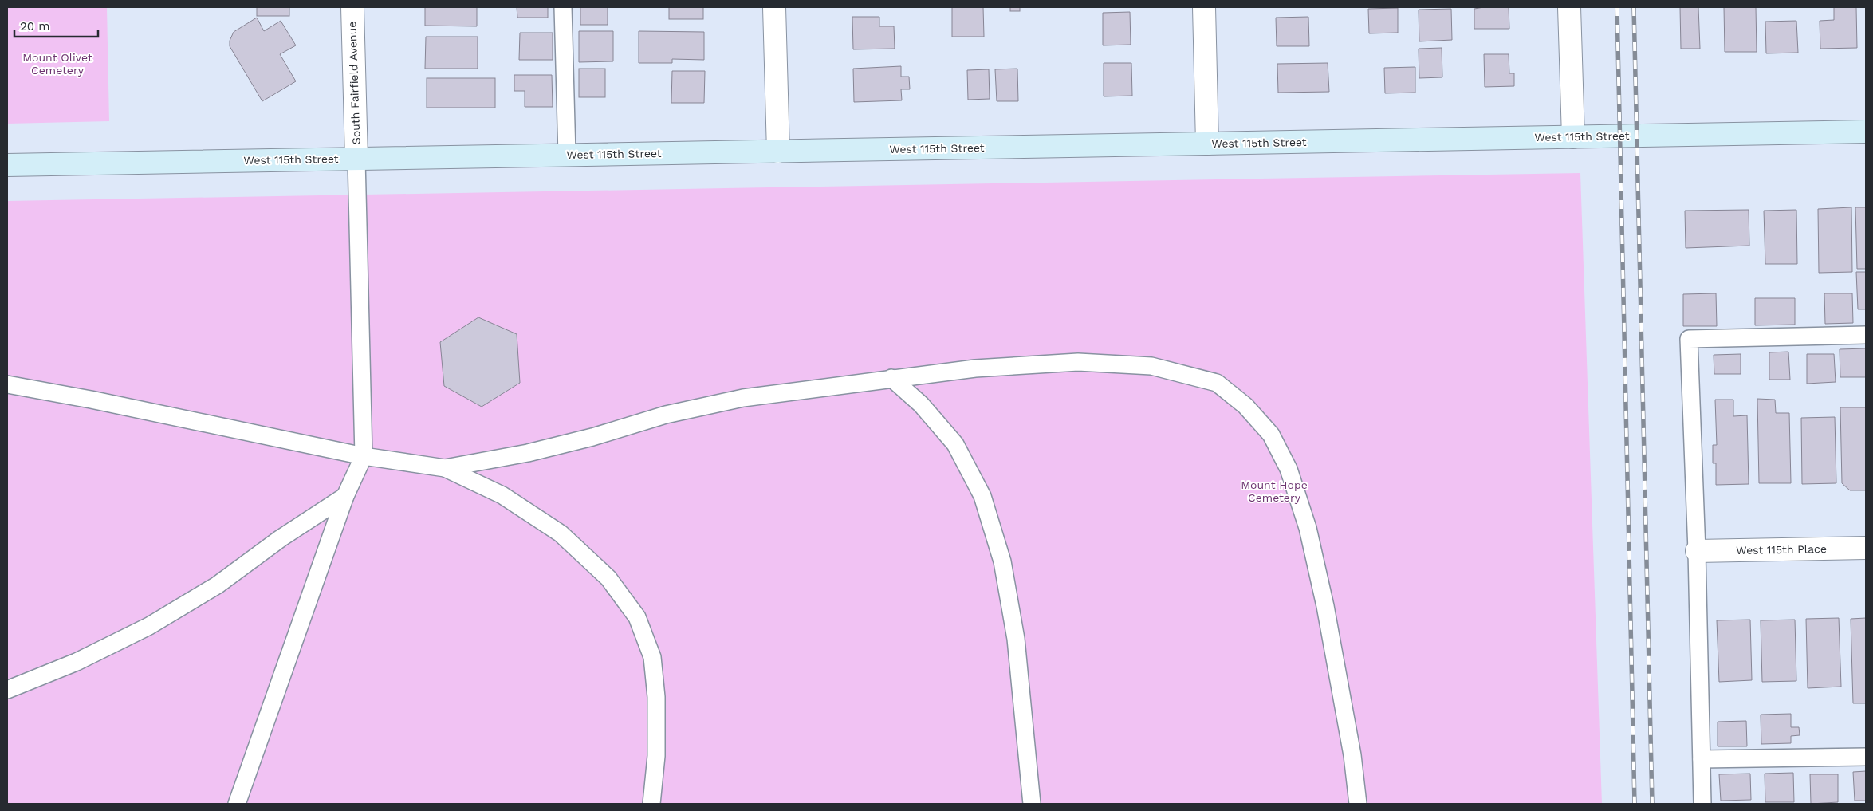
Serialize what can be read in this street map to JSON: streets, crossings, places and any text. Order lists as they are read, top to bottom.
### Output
{
  "streets": {
    "street": ["South Fairfield Avenue", "West 115th Street", "West 115th Place"]
  },
  "crossings": [
    ["South Fairfield Avenue", "West 115th Street"]
  ],
  "parks": ["Mount Olivet Cemetery", "Mount Hope Cemetery"],
  "scale_bar": "20 m"
}
